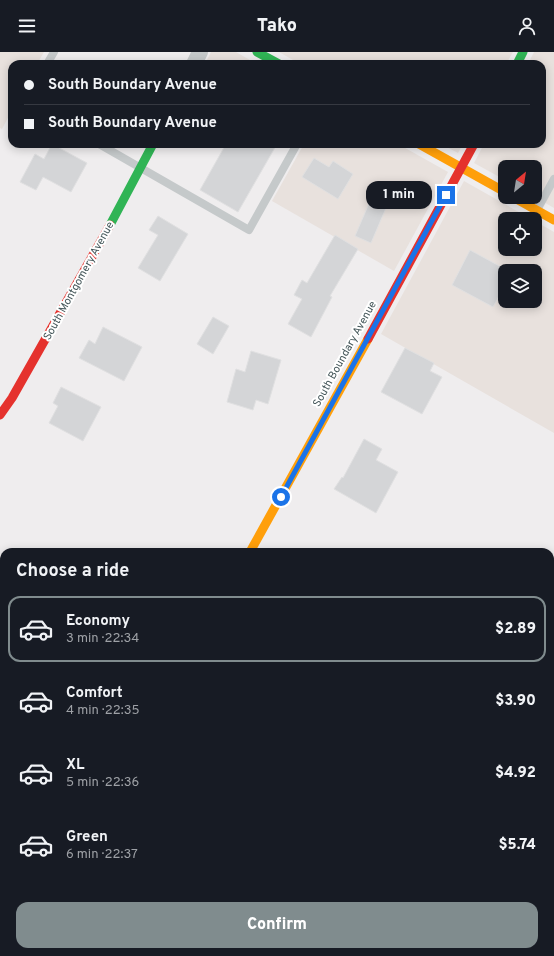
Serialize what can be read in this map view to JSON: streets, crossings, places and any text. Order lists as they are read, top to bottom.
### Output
{
  "streets": {
    "street": ["South Montgomery Avenue", "South Boundary Avenue"]
  },
  "north": "top right",
  "page": {
    "header": "Tako",
    "banner": ["South Boundary Avenue", "South Boundary Avenue"],
    "bubble": "1 min",
    "heading": "Choose a ride",
    "list": [
      {
        "name": "Economy",
        "note": "3 min · 22:34",
        "value": "$2.89"
      },
      {
        "name": "Comfort",
        "note": "4 min · 22:35",
        "value": "$3.90"
      },
      {
        "name": "XL",
        "note": "5 min · 22:36",
        "value": "$4.92"
      },
      {
        "name": "Green",
        "note": "6 min · 22:37",
        "value": "$5.74"
      }
    ],
    "buttons": "Confirm"
  }
}
